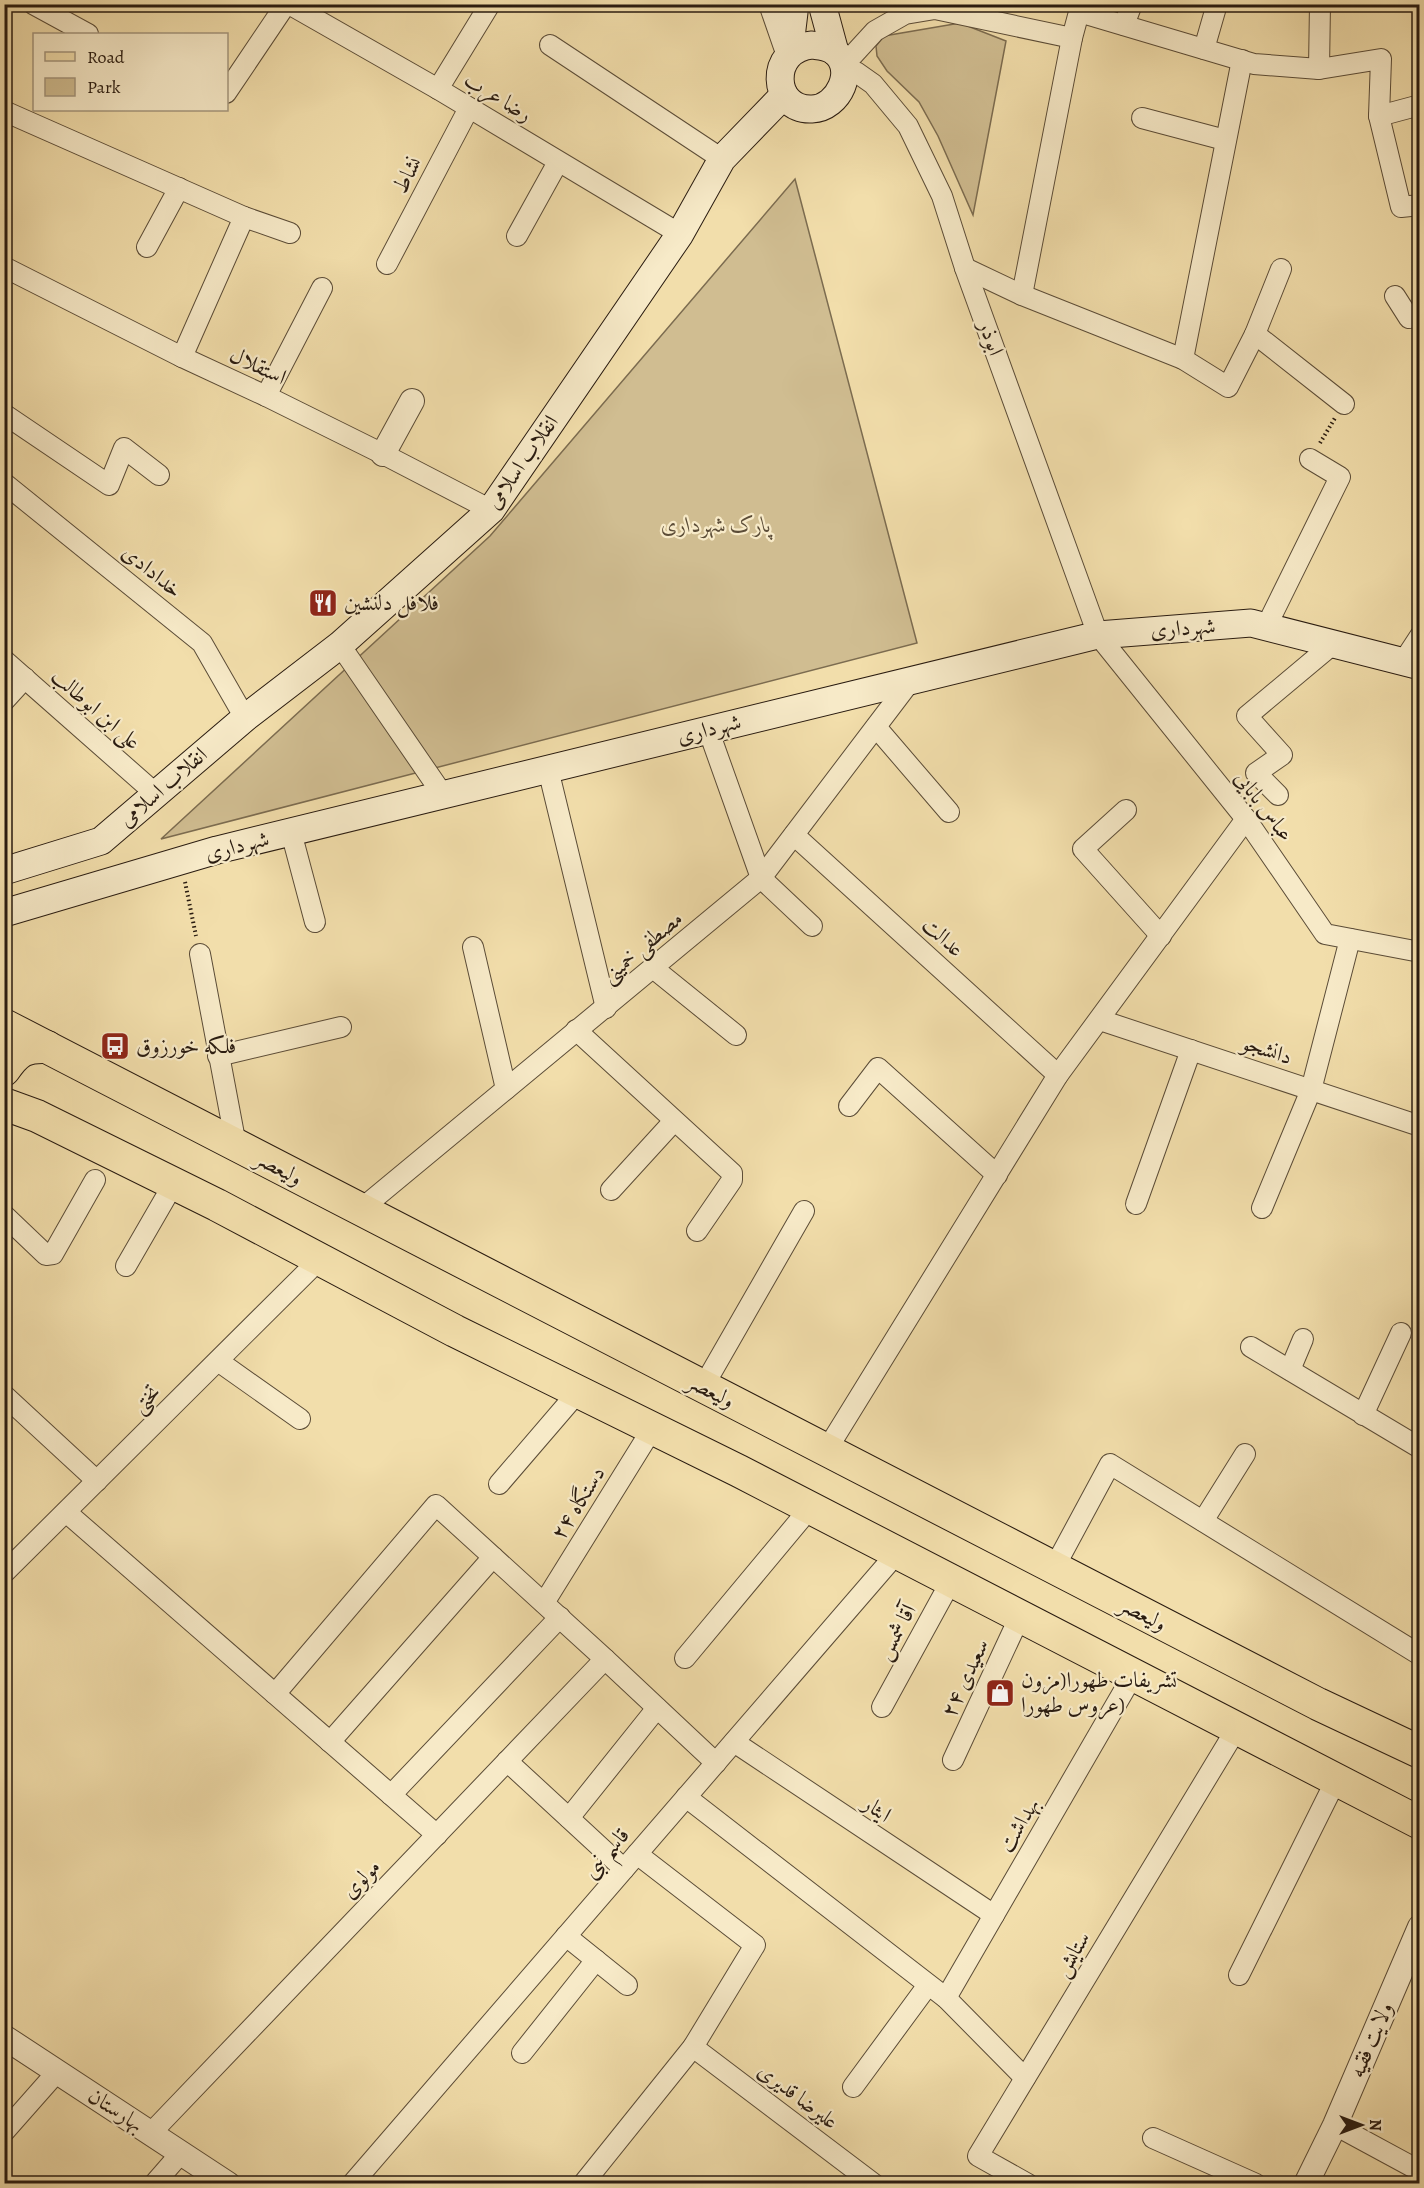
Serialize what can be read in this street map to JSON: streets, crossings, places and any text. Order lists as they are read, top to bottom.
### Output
{
  "streets": {
    "main road": ["انقلاب اسلامی", "شهرداری", "ولیعصر"],
    "street": [
      "رضا عرب",
      "نشاط",
      "ابوذر",
      "استقلال",
      "خدادادی",
      "علی ابن ابوطالب",
      "عباس بابایی",
      "عدالت",
      "مصطفی خمینی",
      "دانشجو",
      "تختی",
      "۲۴ دستگاه",
      "آقا شمس",
      "۲۴ سعیدی",
      "ایثار",
      "بهداشت",
      "قاسم نبی",
      "مولوی",
      "ستایش",
      "ولایت فقیه",
      "علیرضا قدیری",
      "بهارستان"
    ]
  },
  "crossings": [
    ["رضا عرب", "نشاط"],
    ["رضا عرب", "انقلاب اسلامی"],
    ["ابوذر", "انقلاب اسلامی"],
    ["ابوذر", "شهرداری"],
    ["ابوذر", "عباس بابایی"],
    ["استقلال", "انقلاب اسلامی"],
    ["انقلاب اسلامی", "خدادادی"],
    ["انقلاب اسلامی", "علی ابن ابوطالب"],
    ["شهرداری", "عباس بابایی"],
    ["شهرداری", "مصطفی خمینی"],
    ["عدالت", "مصطفی خمینی"],
    ["مصطفی خمینی", "ولیعصر"],
    ["ایثار", "بهداشت"],
    ["ایثار", "قاسم نبی"],
    ["مولوی", "بهارستان"]
  ],
  "parks": ["پارک شهرداری"],
  "places": {
    "restaurant": ["فلافل دلنشین"],
    "bus stop": ["فلکه خورزوق"],
    "shop": ["تشریفات طهورا(مزون عروس طهورا)"]
  },
  "legend": ["Road", "Park"],
  "north": "right"
}
